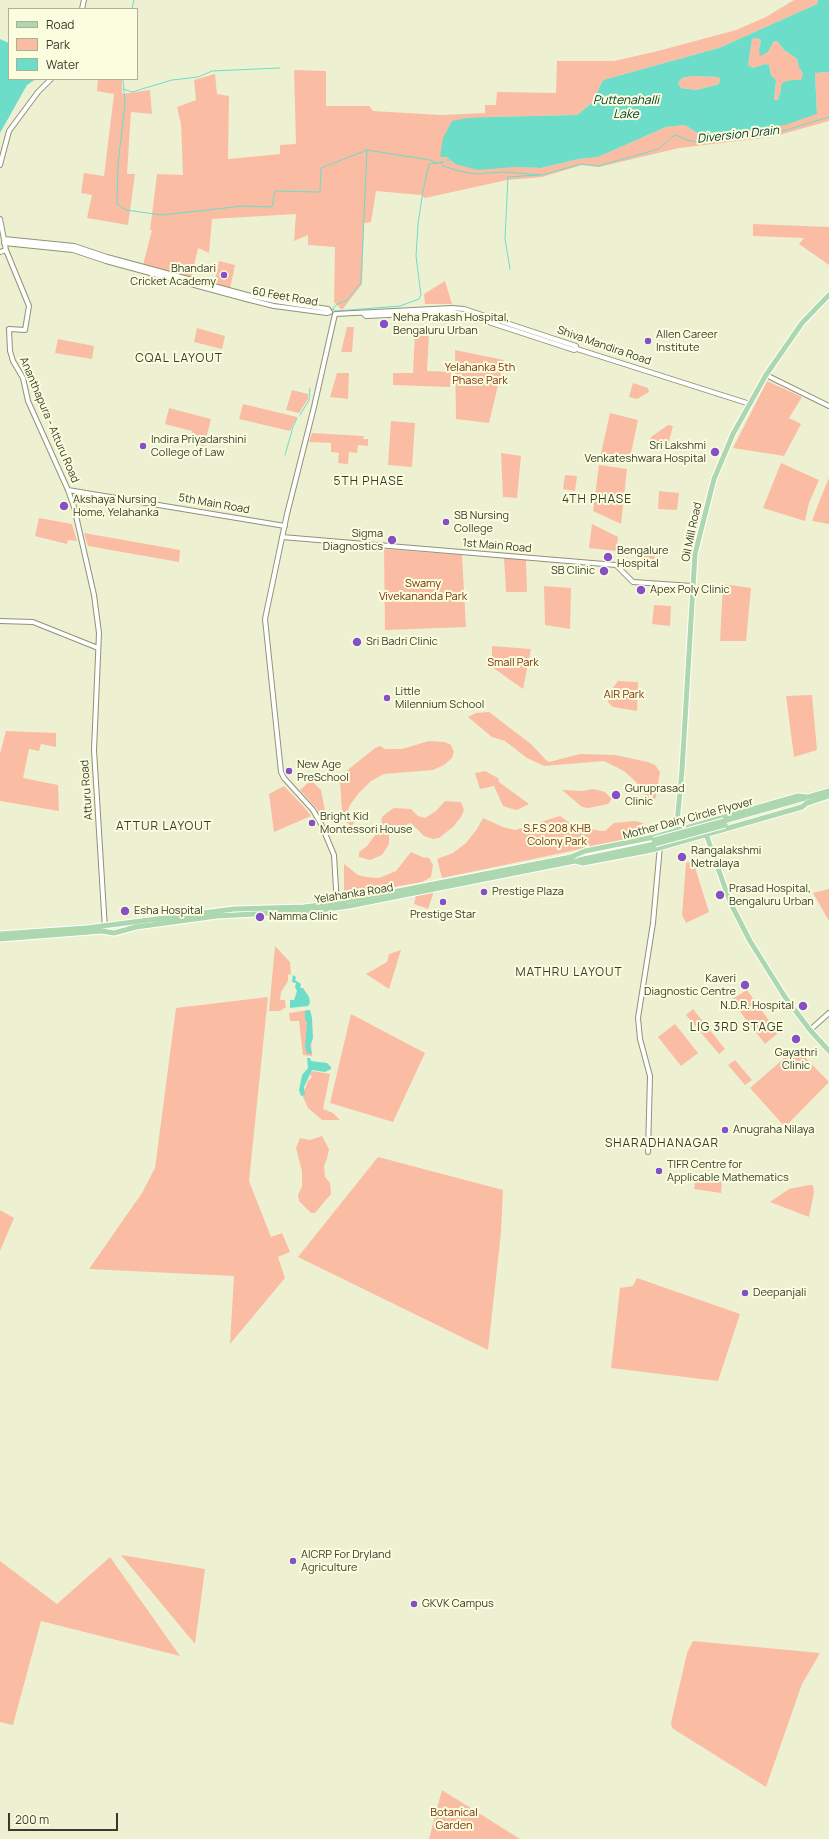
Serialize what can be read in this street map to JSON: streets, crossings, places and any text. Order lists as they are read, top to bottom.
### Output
{
  "streets": {
    "main road": ["Oil Mill Road", "Mother Dairy Circle Flyover", "Yelahanka Road"],
    "street": [
      "60 Feet Road",
      "Shiva Mandira Road",
      "Ananthapura - Atturu Road",
      "5th Main Road",
      "1st Main Road",
      "Atturu Road"
    ]
  },
  "crossings": [
    ["60 Feet Road", "Ananthapura - Atturu Road"],
    ["Shiva Mandira Road", "Oil Mill Road"],
    ["Ananthapura - Atturu Road", "5th Main Road"],
    ["Ananthapura - Atturu Road", "Atturu Road"],
    ["Oil Mill Road", "1st Main Road"],
    ["Atturu Road", "Yelahanka Road"],
    ["Mother Dairy Circle Flyover", "Yelahanka Road"]
  ],
  "districts": [
    "CQAL LAYOUT",
    "5TH PHASE",
    "4TH PHASE",
    "ATTUR LAYOUT",
    "MATHRU LAYOUT",
    "LIG 3RD STAGE",
    "SHARADHANAGAR"
  ],
  "water": ["Puttenahalli Lake", "Diversion Drain"],
  "parks": [
    "Yelahanka 5th Phase Park",
    "Swamy Vivekananda Park",
    "Small Park",
    "AIR Park",
    "S.F.S 208 KHB Colony Park",
    "Botanical Garden"
  ],
  "places": [
    "Bhandari Cricket Academy",
    "Neha Prakash Hospital, Bengaluru Urban",
    "Allen Career Institute",
    "Indira Priyadarshini College of Law",
    "Sri Lakshmi Venkateshwara Hospital",
    "Akshaya Nursing Home, Yelahanka",
    "SB Nursing College",
    "Sigma Diagnostics",
    "Bengalure Hospital",
    "SB Clinic",
    "Apex Poly Clinic",
    "Sri Badri Clinic",
    "Little Milennium School",
    "New Age PreSchool",
    "Guruprasad Clinic",
    "Bright Kid Montessori House",
    "Rangalakshmi Netralaya",
    "Prestige Plaza",
    "Prasad Hospital, Bengaluru Urban",
    "Prestige Star",
    "Esha Hospital",
    "Namma Clinic",
    "Kaveri Diagnostic Centre",
    "N.D.R. Hospital",
    "Gayathri Clinic",
    "Anugraha Nilaya",
    "TIFR Centre for Applicable Mathematics",
    "Deepanjali",
    "AICRP For Dryland Agriculture",
    "GKVK Campus"
  ],
  "legend": ["Road", "Park", "Water"],
  "scale_bar": "200 m"
}
